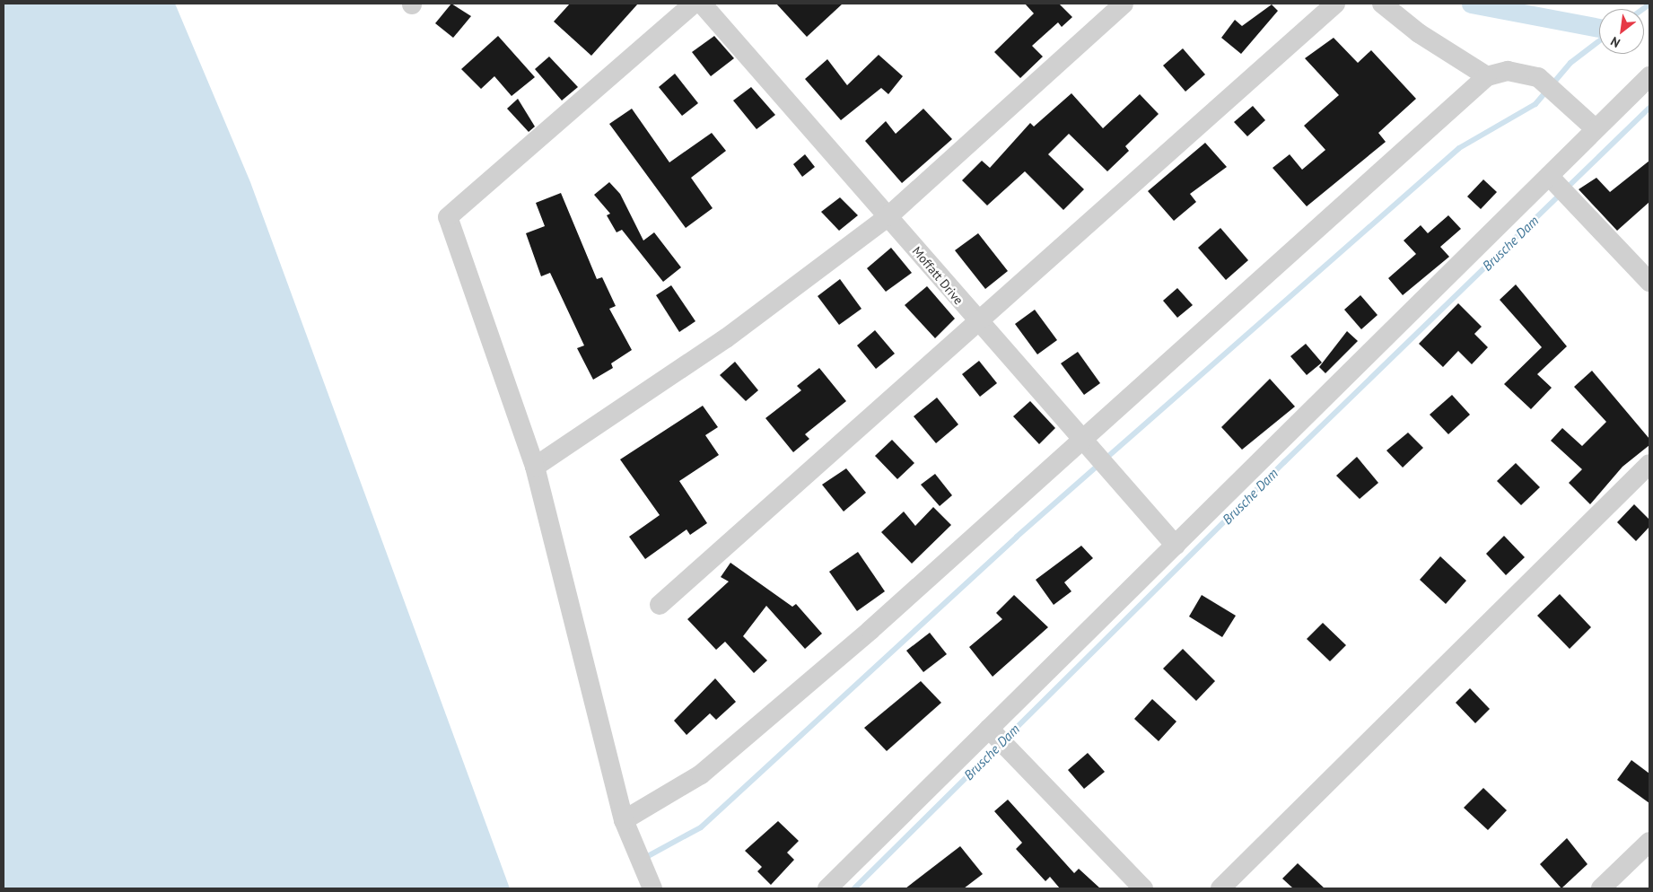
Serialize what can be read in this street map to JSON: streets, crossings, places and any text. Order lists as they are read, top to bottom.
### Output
{
  "streets": {
    "street": ["Moffatt Drive"]
  },
  "water": ["Brusche Dam"],
  "north": "bottom left"
}
